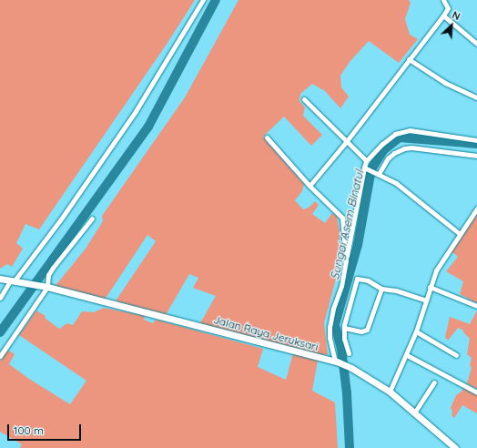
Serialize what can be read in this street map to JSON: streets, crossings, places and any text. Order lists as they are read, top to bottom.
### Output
{
  "streets": {
    "street": ["Jalan Raya Jeruksari"]
  },
  "water": ["Sungai Asem Binatul"],
  "scale_bar": "100 m",
  "north": "top right"
}
